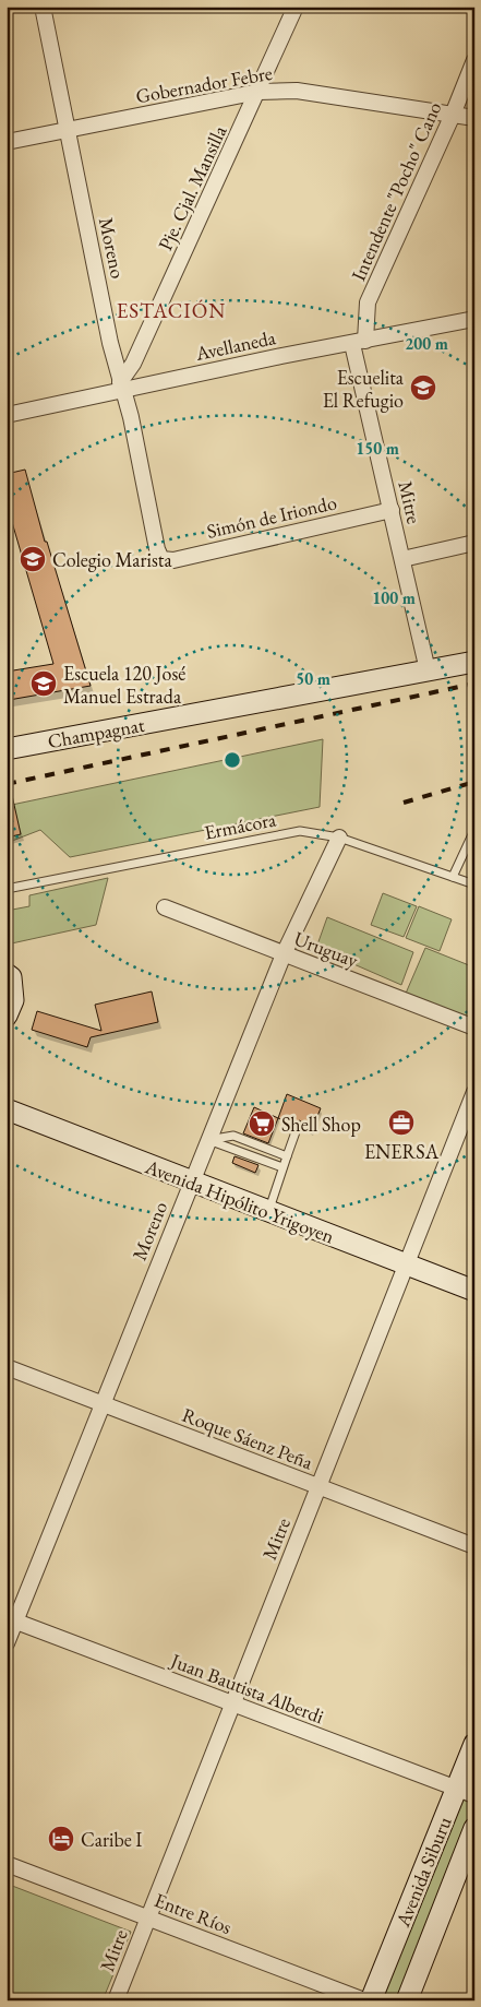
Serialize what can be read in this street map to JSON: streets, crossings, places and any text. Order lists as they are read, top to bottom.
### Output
{
  "streets": {
    "street": [
      "Gobernador Febre",
      "Pje. Cjal. Mansilla",
      "Intendente \"Pocho\" Cano",
      "Moreno",
      "Avellaneda",
      "Mitre",
      "Simón de Iriondo",
      "Champagnat",
      "Uruguay",
      "Avenida Hipólito Yrigoyen",
      "Roque Sáenz Peña",
      "Juan Bautista Alberdi",
      "Avenida Siburu",
      "Entre Ríos"
    ],
    "lane": ["Ermácora"]
  },
  "crossings": [
    ["Gobernador Febre", "Pje. Cjal. Mansilla"],
    ["Gobernador Febre", "Intendente \"Pocho\" Cano"],
    ["Gobernador Febre", "Moreno"],
    ["Pje. Cjal. Mansilla", "Moreno"],
    ["Pje. Cjal. Mansilla", "Avellaneda"],
    ["Intendente \"Pocho\" Cano", "Avellaneda"],
    ["Intendente \"Pocho\" Cano", "Mitre"],
    ["Moreno", "Avellaneda"],
    ["Moreno", "Simón de Iriondo"],
    ["Moreno", "Ermácora"],
    ["Moreno", "Uruguay"],
    ["Moreno", "Avenida Hipólito Yrigoyen"],
    ["Moreno", "Roque Sáenz Peña"],
    ["Moreno", "Juan Bautista Alberdi"],
    ["Avellaneda", "Mitre"],
    ["Mitre", "Simón de Iriondo"],
    ["Mitre", "Champagnat"],
    ["Mitre", "Avenida Hipólito Yrigoyen"],
    ["Mitre", "Roque Sáenz Peña"],
    ["Mitre", "Juan Bautista Alberdi"],
    ["Mitre", "Entre Ríos"],
    ["Juan Bautista Alberdi", "Avenida Siburu"]
  ],
  "districts": ["ESTACIÓN"],
  "places": {
    "school or university": ["Escuelita El Refugio", "Colegio Marista", "Escuela 120 José Manuel Estrada"],
    "office": ["ENERSA"],
    "supermarket": ["Shell Shop"],
    "hotel": ["Caribe I"]
  },
  "rings": [
    "200 m",
    "150 m",
    "100 m",
    "50 m"
  ]
}
